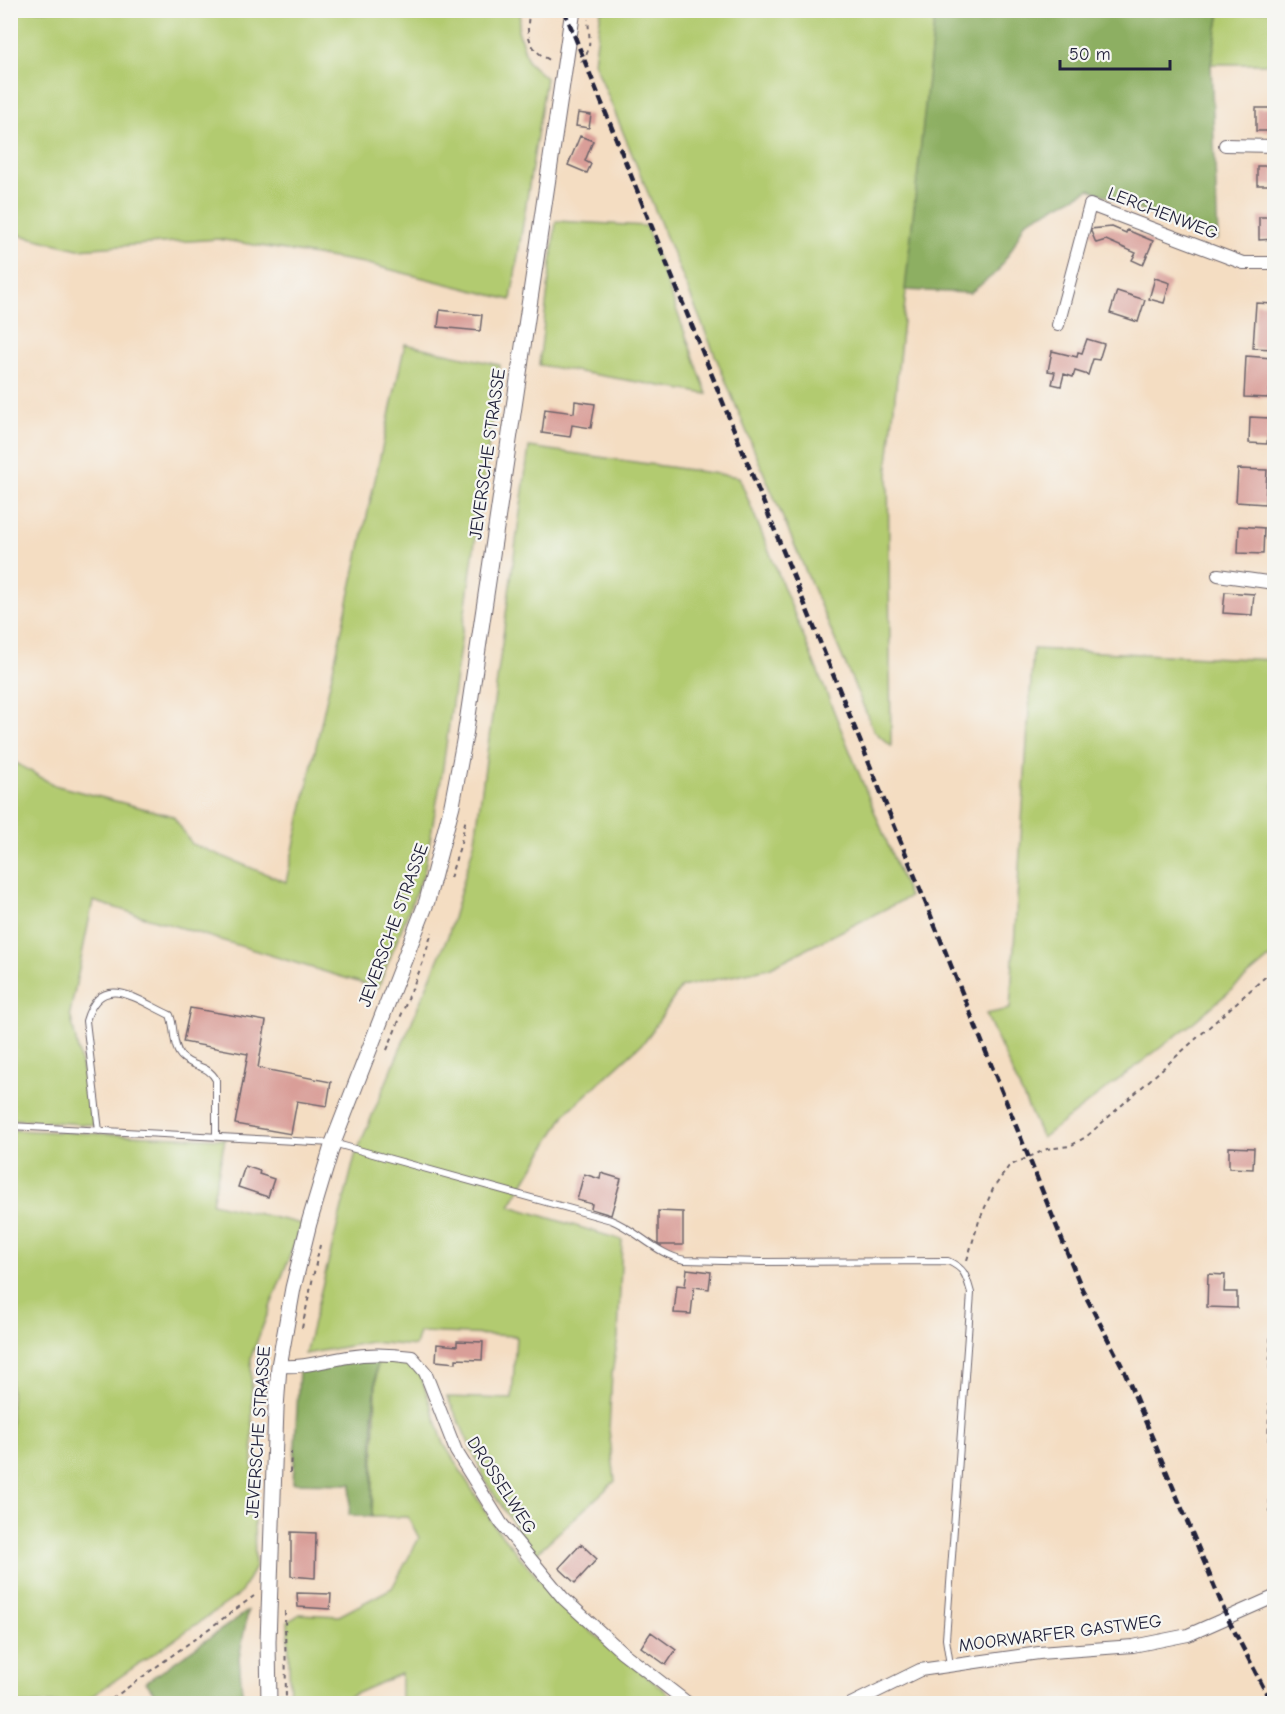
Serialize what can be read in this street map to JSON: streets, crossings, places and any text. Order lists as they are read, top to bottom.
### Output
{
  "streets": {
    "street": [
      "LERCHENWEG",
      "JEVERSCHE STRASSE",
      "DROSSELWEG",
      "MOORWARFER GASTWEG"
    ]
  },
  "crossings": [
    ["JEVERSCHE STRASSE", "DROSSELWEG"]
  ],
  "scale_bar": "50 m"
}
